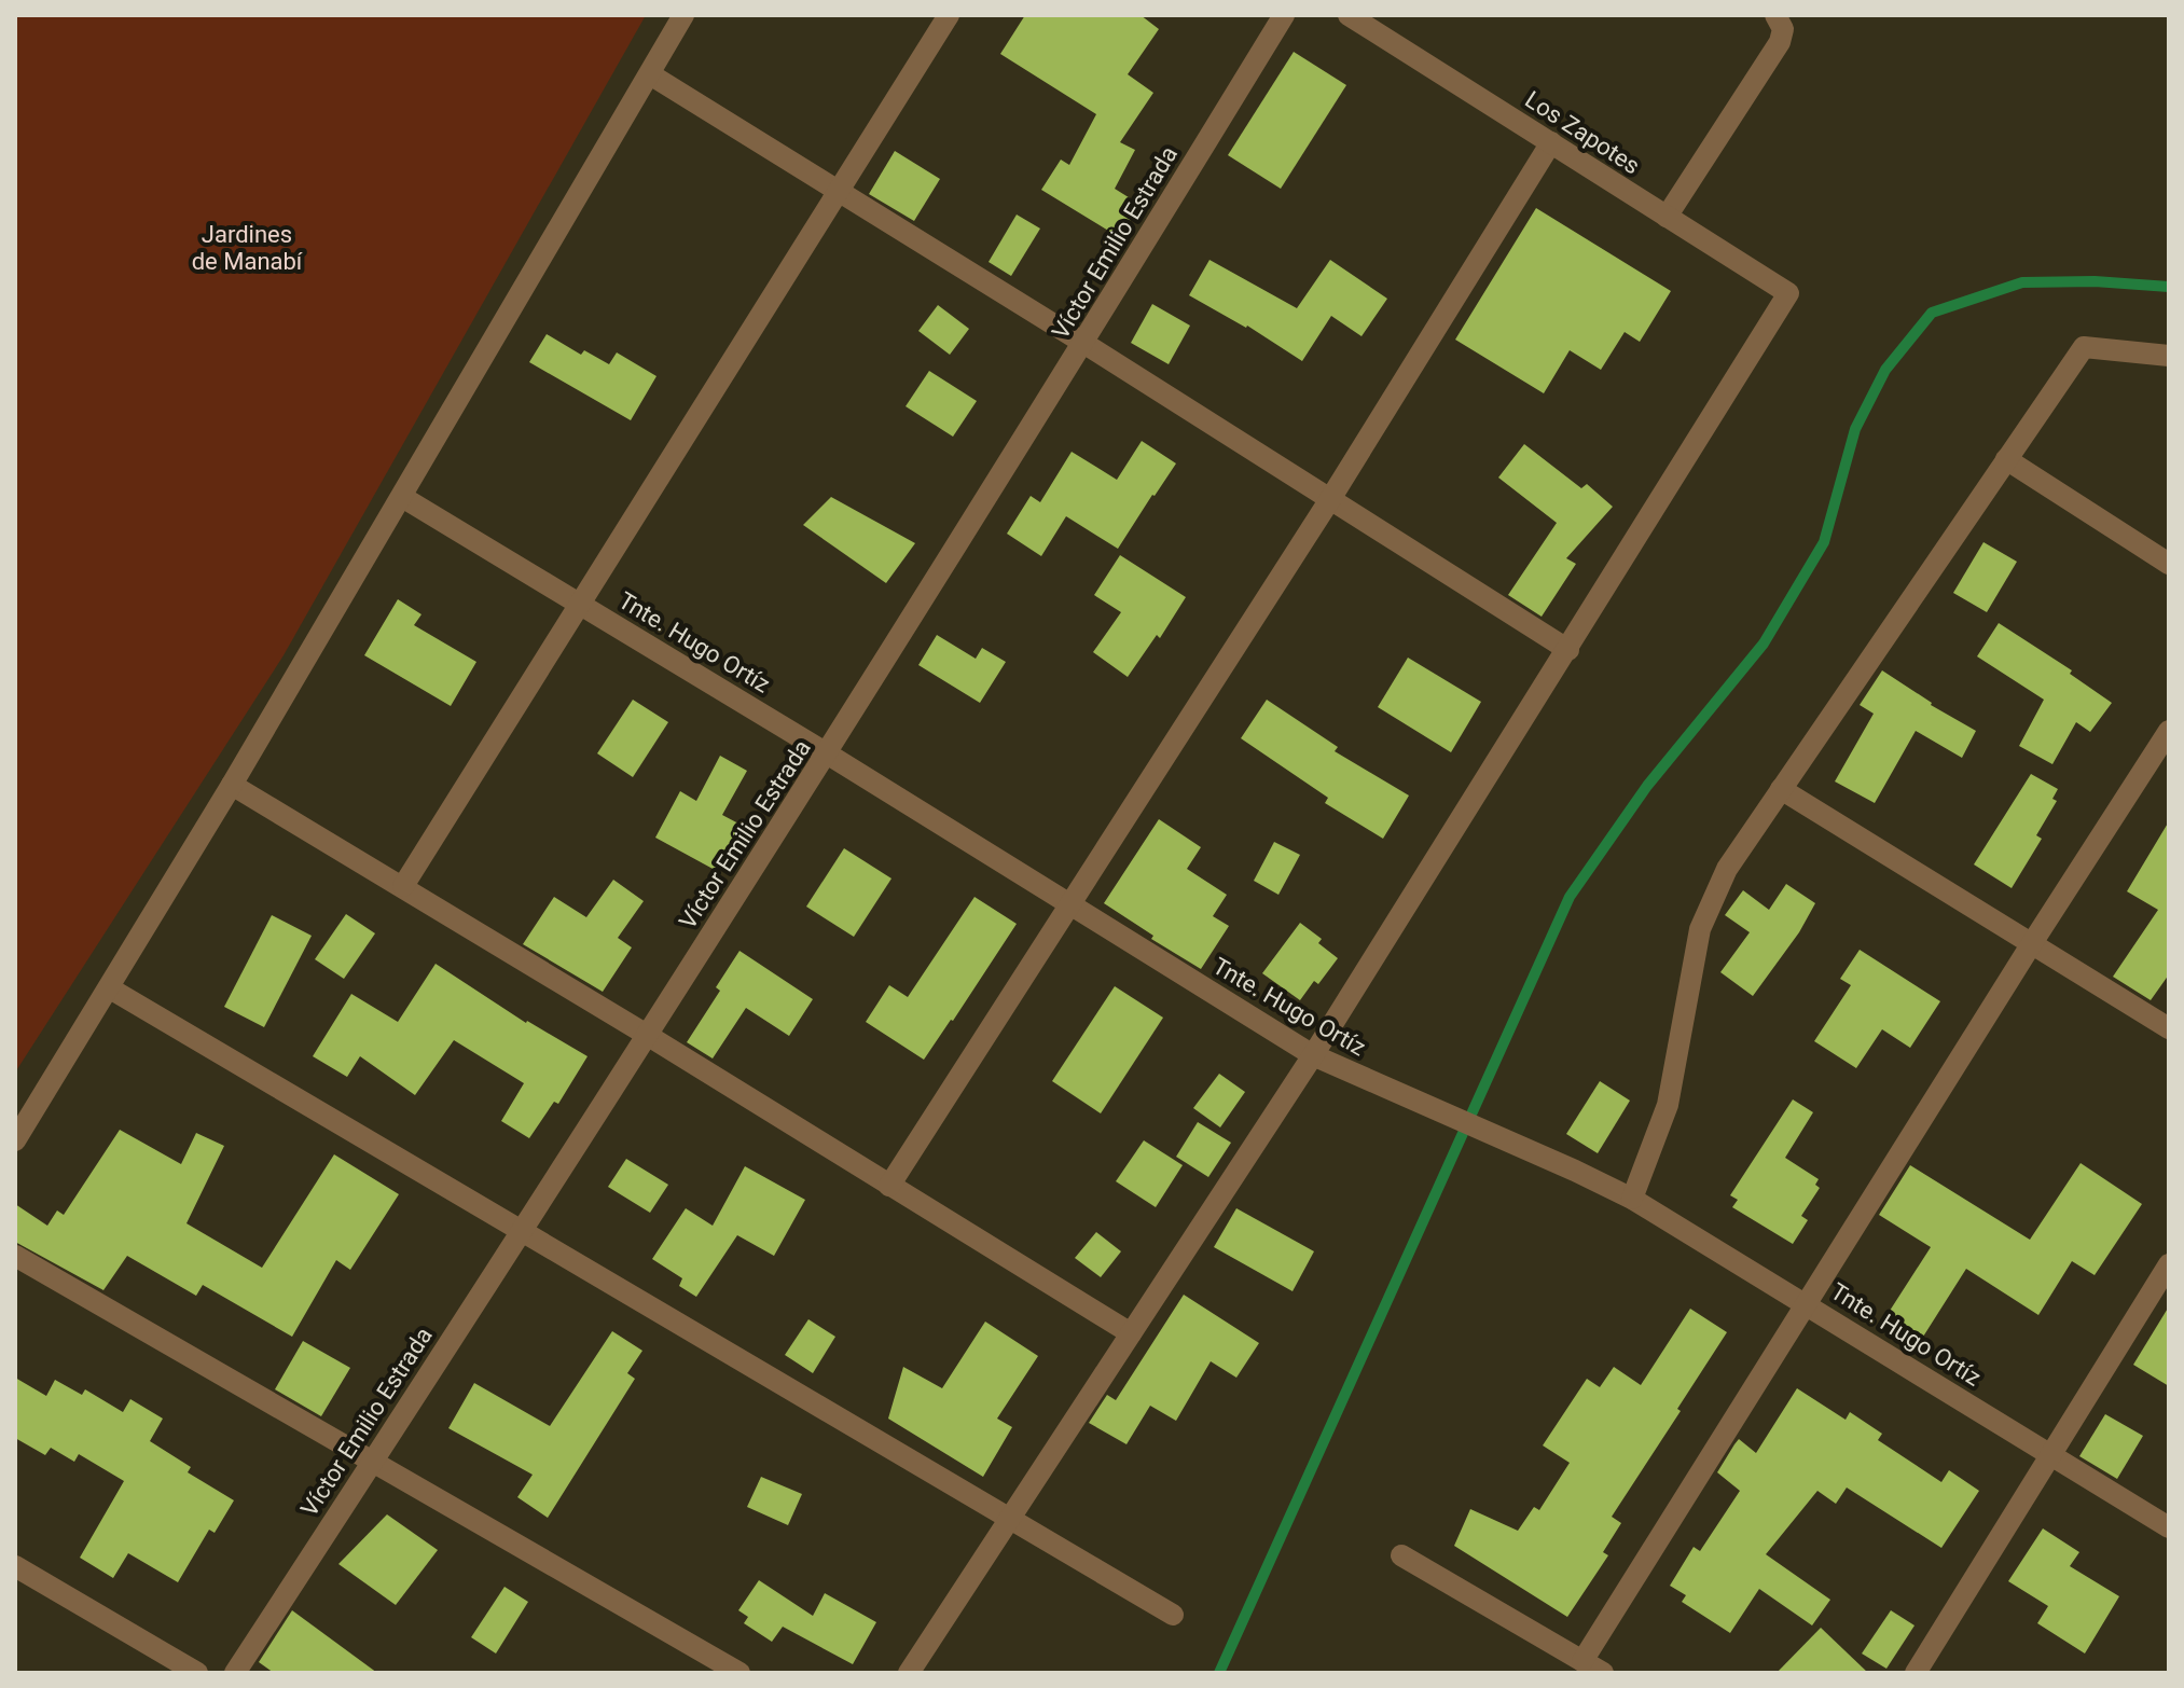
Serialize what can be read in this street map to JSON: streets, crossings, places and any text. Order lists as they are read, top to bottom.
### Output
{
  "streets": {
    "street": ["Los Zapotes", "Víctor Emilio Estrada", "Tnte. Hugo Ortíz"]
  },
  "crossings": [
    ["Víctor Emilio Estrada", "Tnte. Hugo Ortíz"]
  ],
  "parks": ["Jardines de Manabí"]
}
